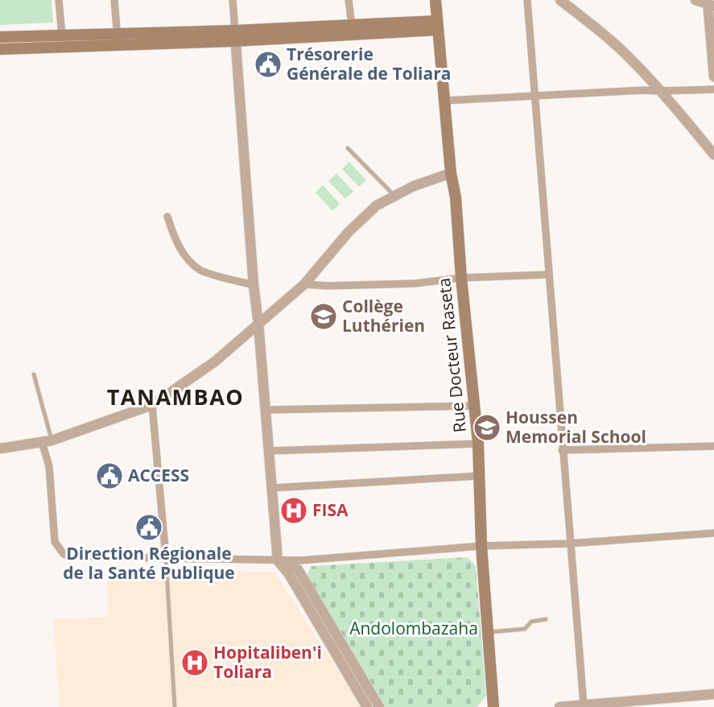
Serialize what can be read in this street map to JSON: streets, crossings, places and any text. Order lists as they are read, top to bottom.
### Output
{
  "streets": {
    "main road": ["Rue Docteur Raseta"]
  },
  "districts": ["TANAMBAO"],
  "parks": ["Andolombazaha"],
  "places": {
    "public building": ["Trésorerie Générale de Toliara", "ACCESS", "Direction Régionale de la Santé Publique"],
    "school or university": ["Collège Luthérien", "Houssen Memorial School"],
    "hospital": ["FISA", "Hopitaliben'i Toliara"]
  }
}
